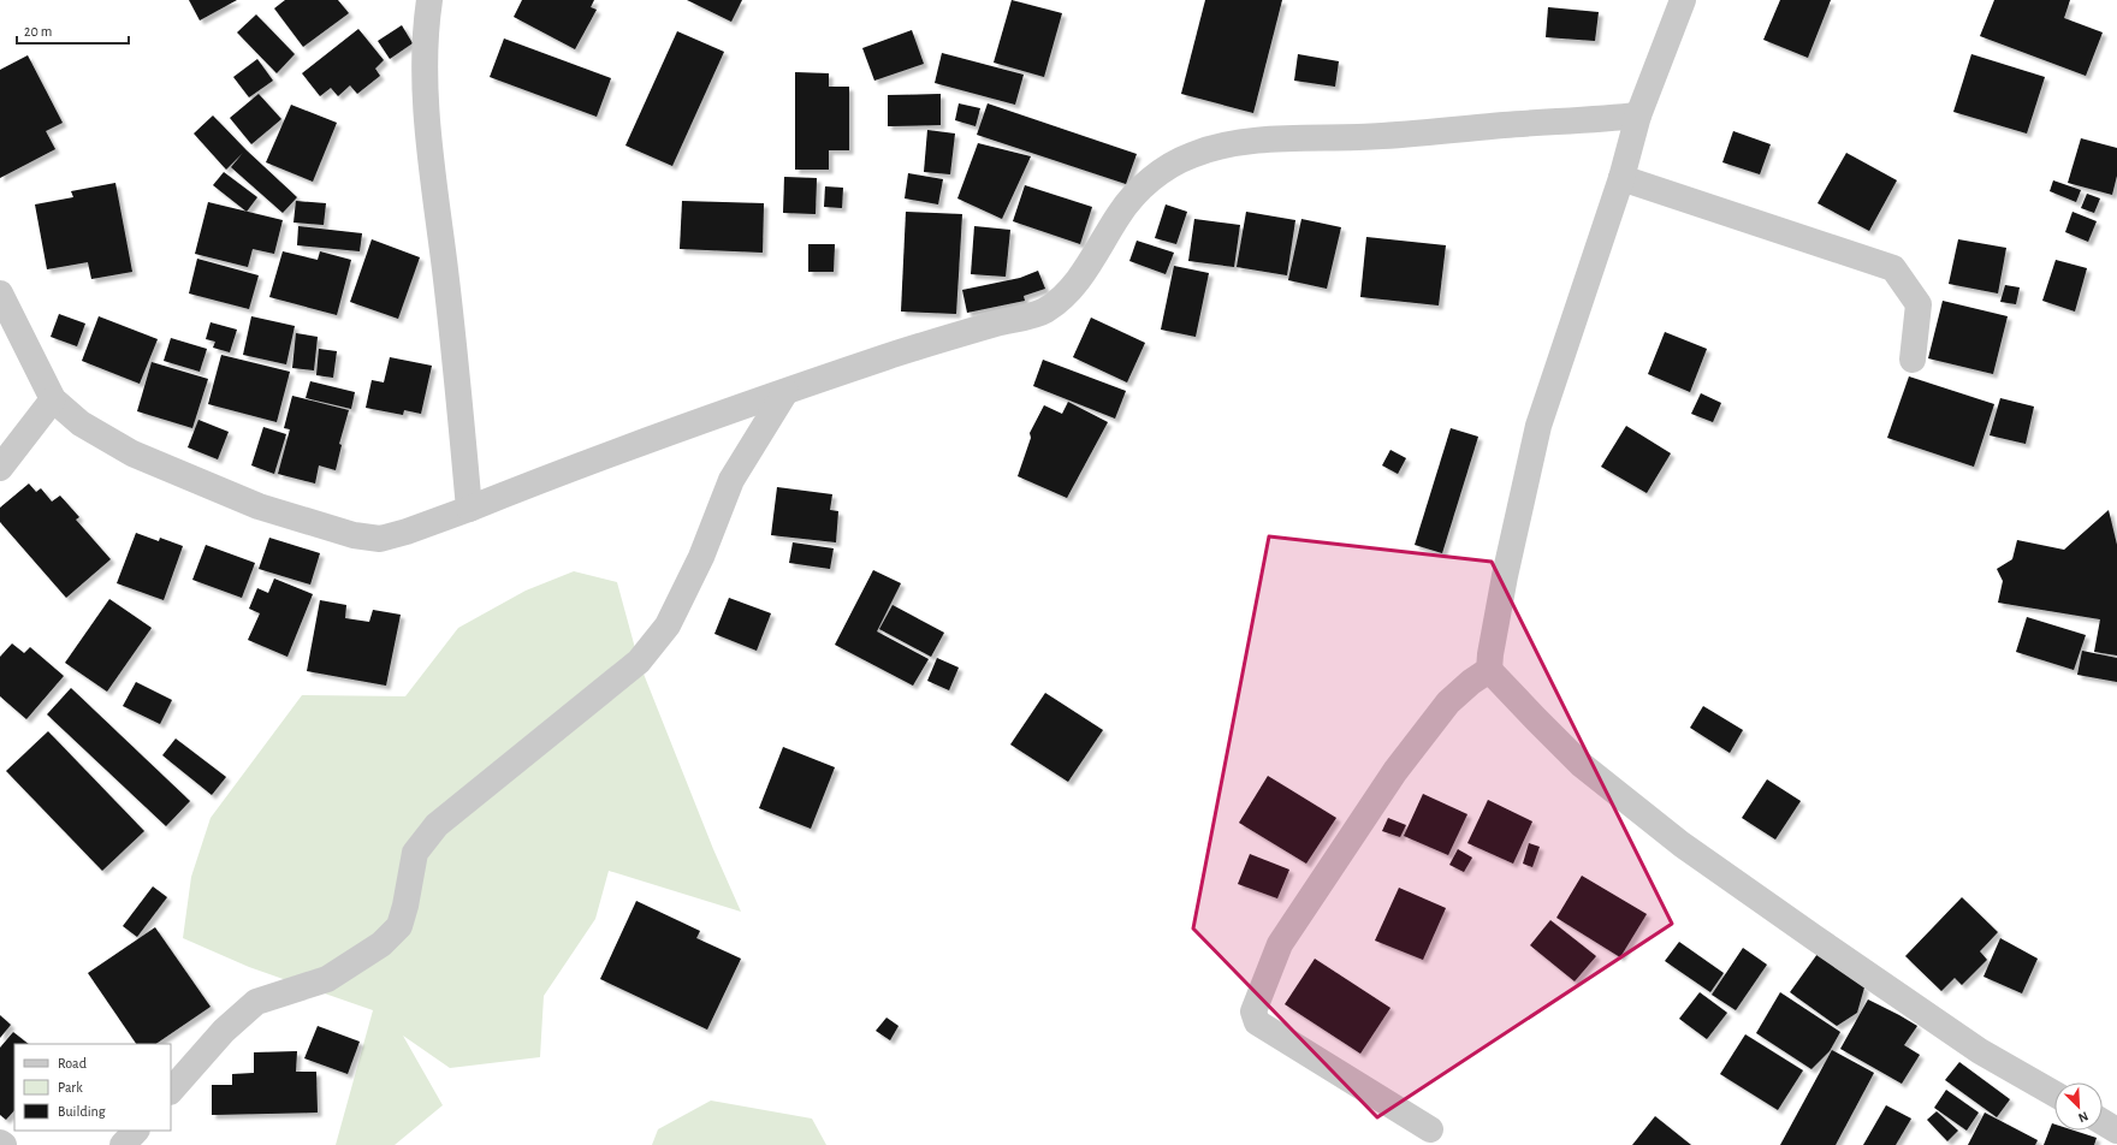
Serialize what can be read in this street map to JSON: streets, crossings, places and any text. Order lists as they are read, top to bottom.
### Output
{
  "legend": ["Road", "Park", "Building"],
  "scale_bar": "20 m",
  "north": "bottom right"
}
